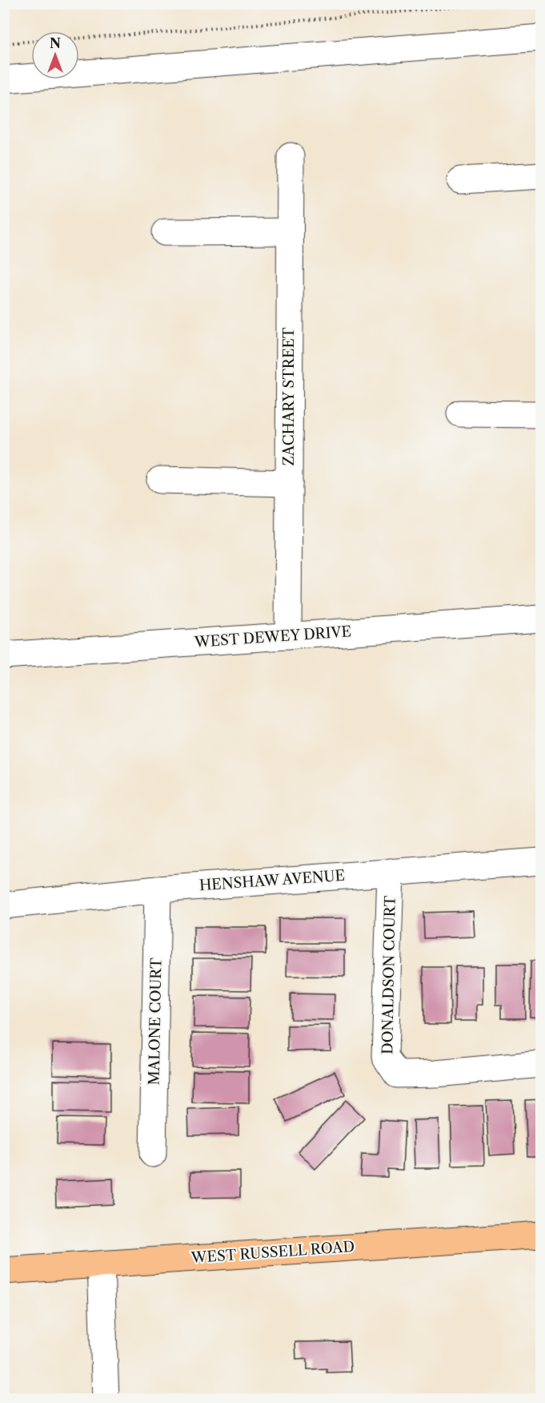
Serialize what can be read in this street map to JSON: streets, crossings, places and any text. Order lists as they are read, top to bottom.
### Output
{
  "streets": {
    "main road": ["WEST RUSSELL ROAD"],
    "street": [
      "ZACHARY STREET",
      "WEST DEWEY DRIVE",
      "HENSHAW AVENUE",
      "DONALDSON COURT",
      "MALONE COURT"
    ]
  },
  "crossings": [
    ["ZACHARY STREET", "WEST DEWEY DRIVE"],
    ["HENSHAW AVENUE", "DONALDSON COURT"],
    ["HENSHAW AVENUE", "MALONE COURT"]
  ],
  "north": "top"
}
